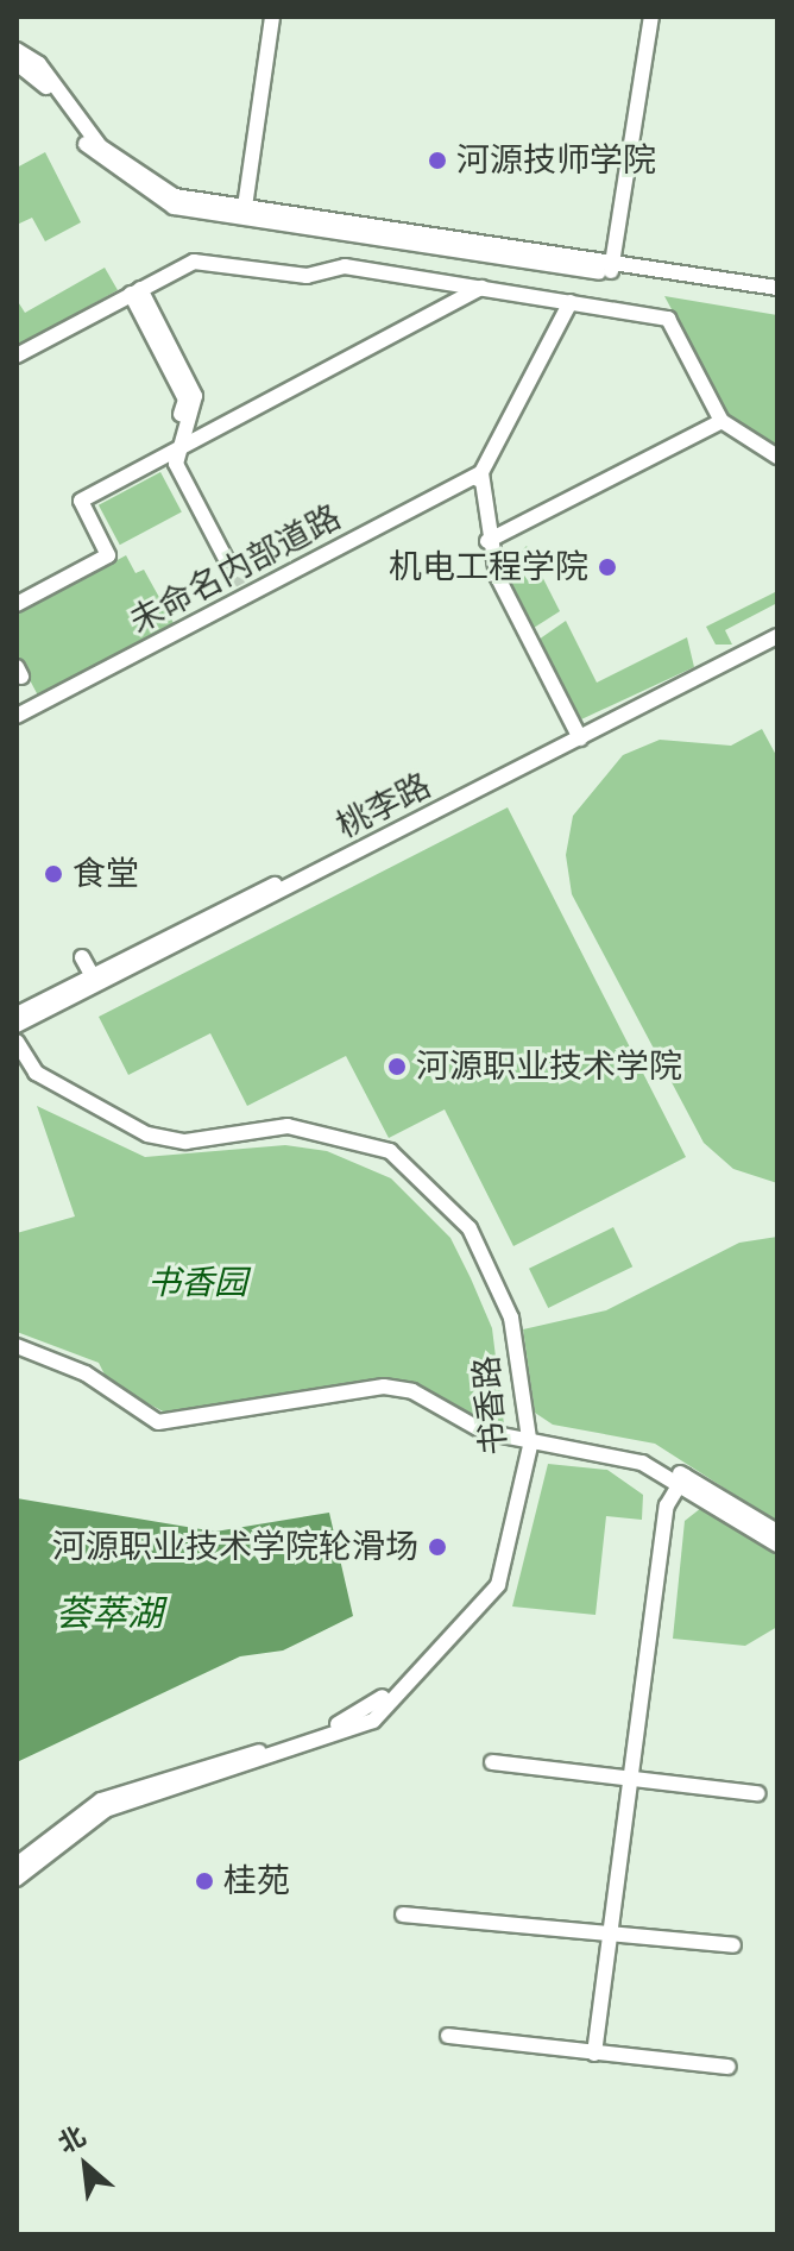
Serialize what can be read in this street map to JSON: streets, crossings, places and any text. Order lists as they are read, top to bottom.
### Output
{
  "streets": {
    "street": ["未命名内部道路", "桃李路", "书香路"]
  },
  "water": ["荟萃湖"],
  "parks": ["书香园"],
  "places": [
    "河源技师学院",
    "机电工程学院",
    "食堂",
    "河源职业技术学院",
    "河源职业技术学院轮滑场",
    "桂苑"
  ],
  "north": "top left"
}
